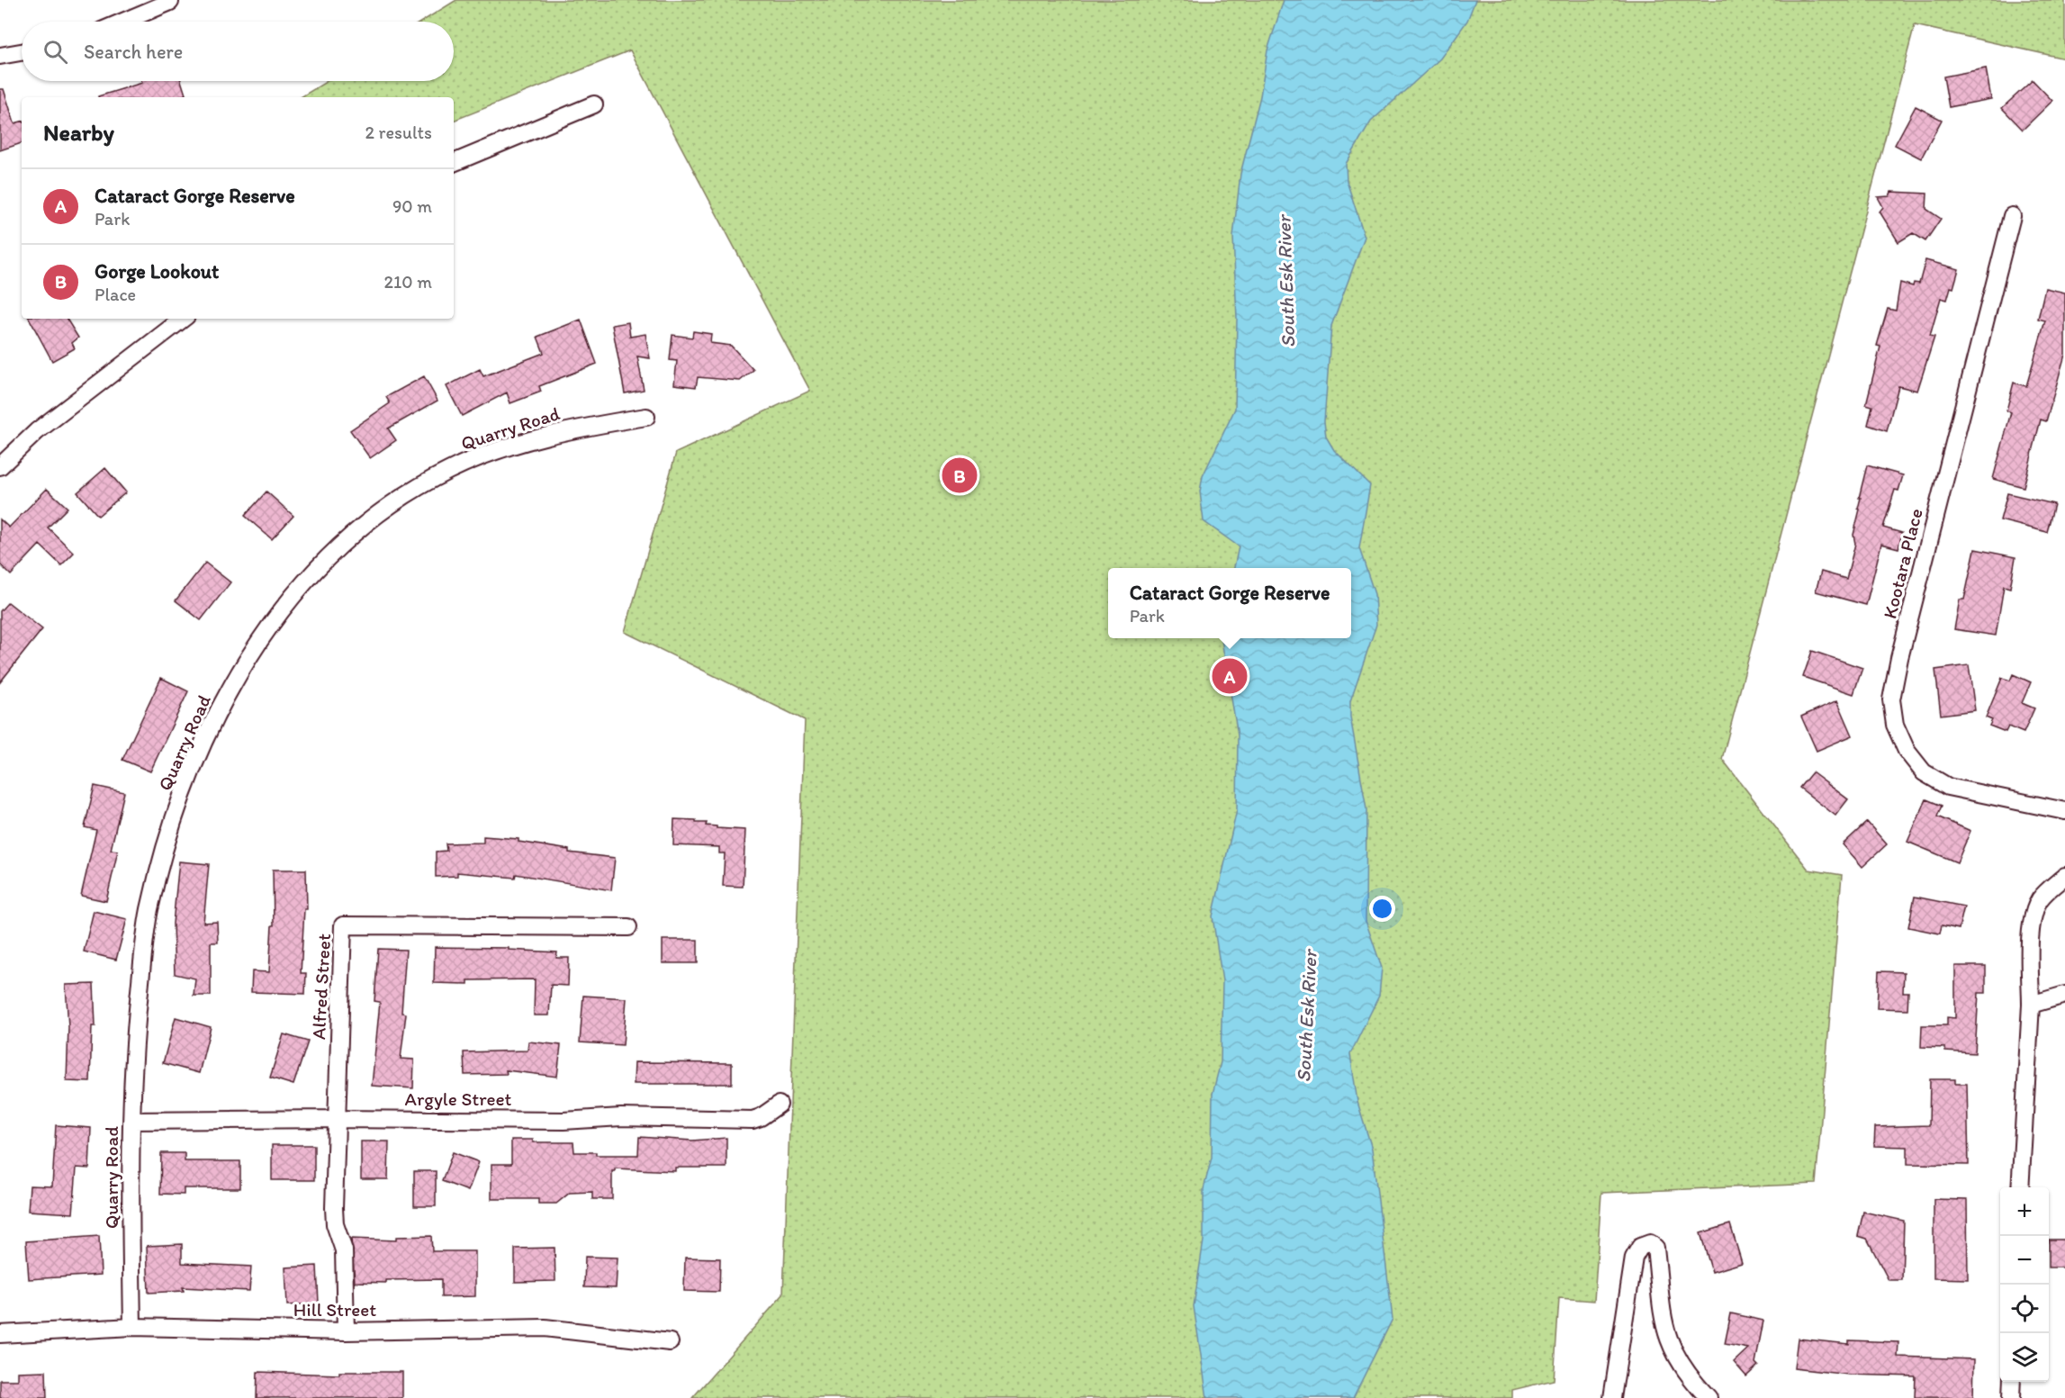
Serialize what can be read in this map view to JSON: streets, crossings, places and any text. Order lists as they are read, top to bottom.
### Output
{
  "streets": {
    "street": [
      "Quarry Road",
      "Kootara Place",
      "Alfred Street",
      "Argyle Street",
      "Hill Street"
    ]
  },
  "crossings": [
    ["Quarry Road", "Argyle Street"],
    ["Quarry Road", "Hill Street"],
    ["Alfred Street", "Argyle Street"],
    ["Alfred Street", "Hill Street"]
  ],
  "water": ["South Esk River"],
  "page": {
    "search": "Search here",
    "heading": ["Nearby", "2 results"],
    "list": [
      {
        "mark": "A",
        "name": "Cataract Gorge Reserve",
        "note": "Park",
        "value": "90 m"
      },
      {
        "mark": "B",
        "name": "Gorge Lookout",
        "note": "Place",
        "value": "210 m"
      }
    ],
    "pins": ["B", "A"],
    "popup": ["Cataract Gorge Reserve", "Park"],
    "map_buttons": ["+", "−"]
  }
}
